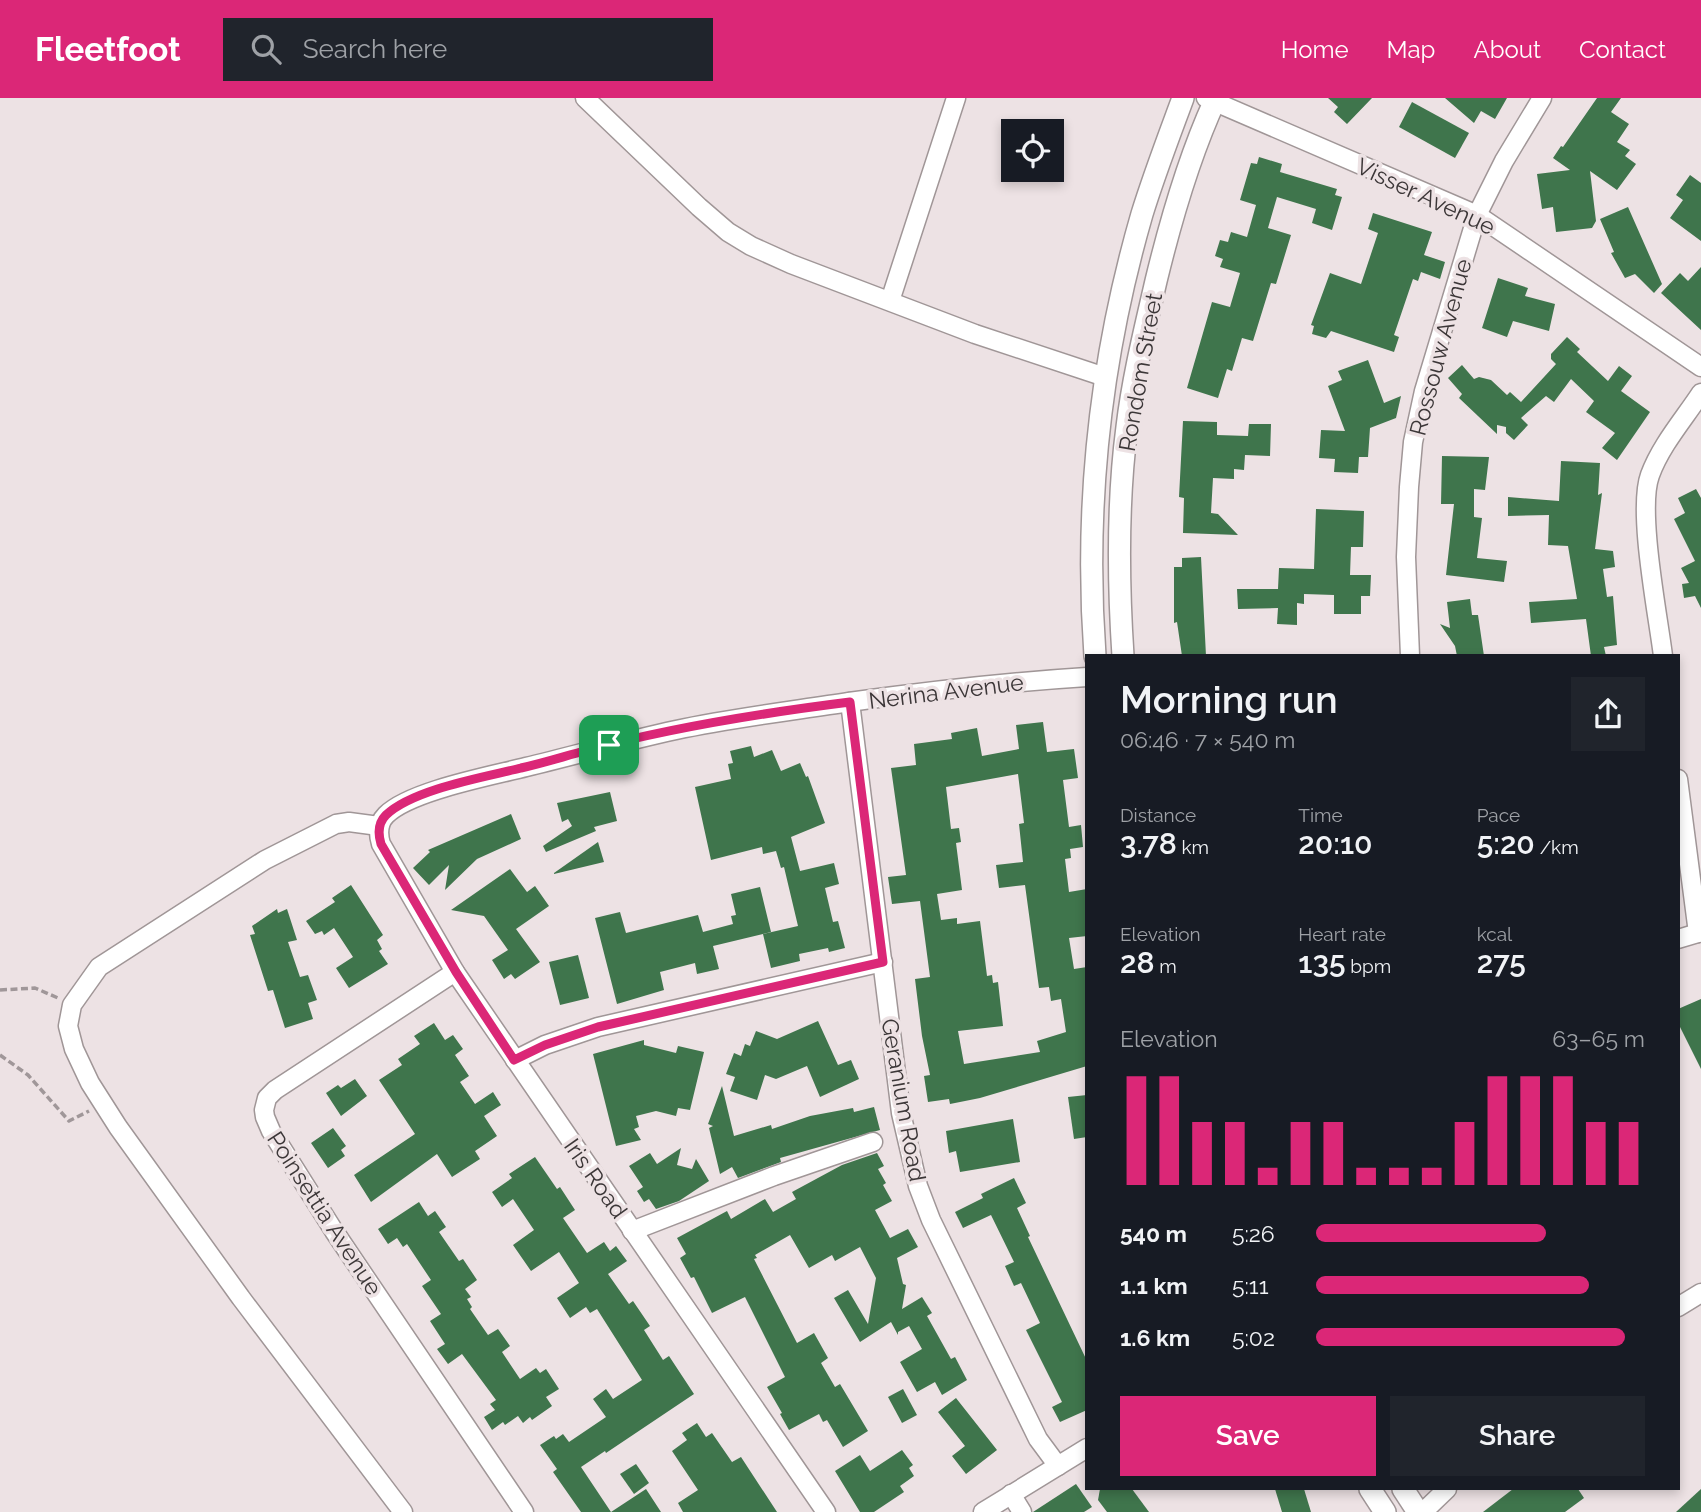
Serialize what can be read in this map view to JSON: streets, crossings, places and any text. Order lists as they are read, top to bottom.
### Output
{
  "streets": {
    "street": [
      "Visser Avenue",
      "Rossouw Avenue",
      "Rondom Street",
      "Nerina Avenue",
      "Geranium Road",
      "Iris Road",
      "Poinsettia Avenue"
    ]
  },
  "crossings": [
    ["Visser Avenue", "Rossouw Avenue"],
    ["Visser Avenue", "Rondom Street"],
    ["Nerina Avenue", "Geranium Road"],
    ["Nerina Avenue", "Iris Road"],
    ["Iris Road", "Poinsettia Avenue"]
  ],
  "page": {
    "header": "Fleetfoot",
    "search": "Search here",
    "nav": [
      "Home",
      "Map",
      "About",
      "Contact"
    ],
    "heading": ["Morning run", "06:46 · 7 × 540 m"],
    "stats": [
      ["Distance", "3.78 km"],
      ["Time", "20:10"],
      ["Pace", "5:20 /km"],
      ["Elevation", "28 m"],
      ["Heart rate", "135 bpm"],
      ["kcal", "275"]
    ],
    "chart": ["Elevation", "63–65 m"],
    "list": [
      {
        "name": "540 m",
        "note": "5:26"
      },
      {
        "name": "1.1 km",
        "note": "5:11"
      },
      {
        "name": "1.6 km",
        "note": "5:02"
      }
    ],
    "buttons": ["Save", "Share"]
  }
}
